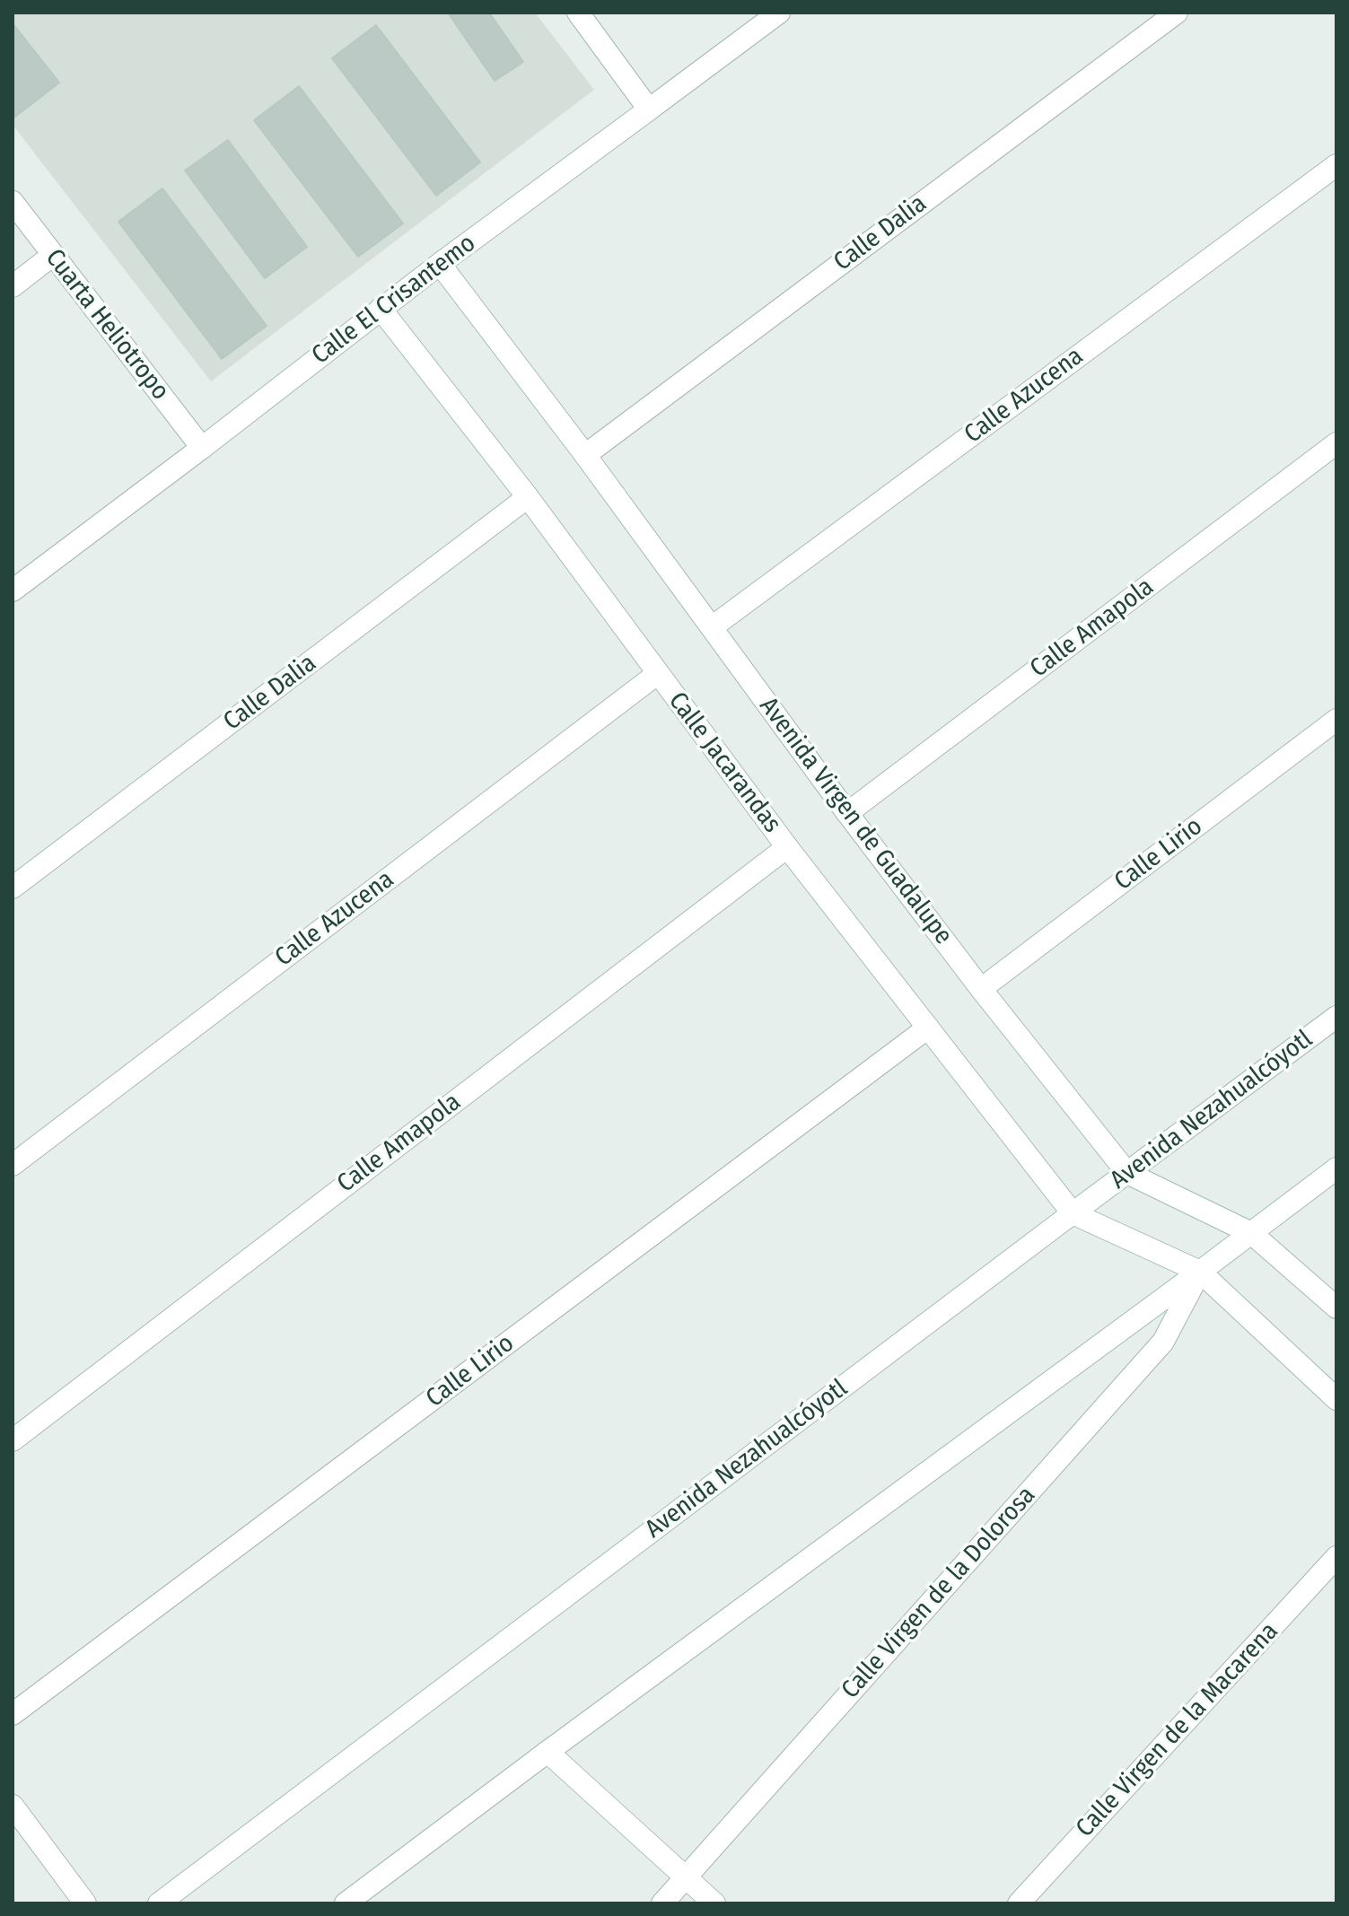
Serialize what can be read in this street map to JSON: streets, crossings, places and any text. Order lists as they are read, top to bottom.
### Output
{
  "streets": {
    "street": [
      "Calle Dalia",
      "Calle El Crisantemo",
      "Cuarta Heliotropo",
      "Calle Azucena",
      "Calle Amapola",
      "Calle Jacarandas",
      "Avenida Virgen de Guadalupe",
      "Calle Lirio",
      "Avenida Nezahualcóyotl",
      "Calle Virgen de la Dolorosa",
      "Calle Virgen de la Macarena"
    ]
  },
  "crossings": [
    ["Calle Dalia", "Calle Jacarandas"],
    ["Calle Dalia", "Avenida Virgen de Guadalupe"],
    ["Calle El Crisantemo", "Cuarta Heliotropo"],
    ["Calle El Crisantemo", "Calle Jacarandas"],
    ["Calle El Crisantemo", "Avenida Virgen de Guadalupe"],
    ["Calle Azucena", "Calle Jacarandas"],
    ["Calle Azucena", "Avenida Virgen de Guadalupe"],
    ["Calle Amapola", "Calle Jacarandas"],
    ["Calle Amapola", "Avenida Virgen de Guadalupe"],
    ["Calle Jacarandas", "Calle Lirio"],
    ["Calle Jacarandas", "Avenida Nezahualcóyotl"],
    ["Avenida Virgen de Guadalupe", "Calle Lirio"],
    ["Avenida Virgen de Guadalupe", "Avenida Nezahualcóyotl"]
  ]
}
